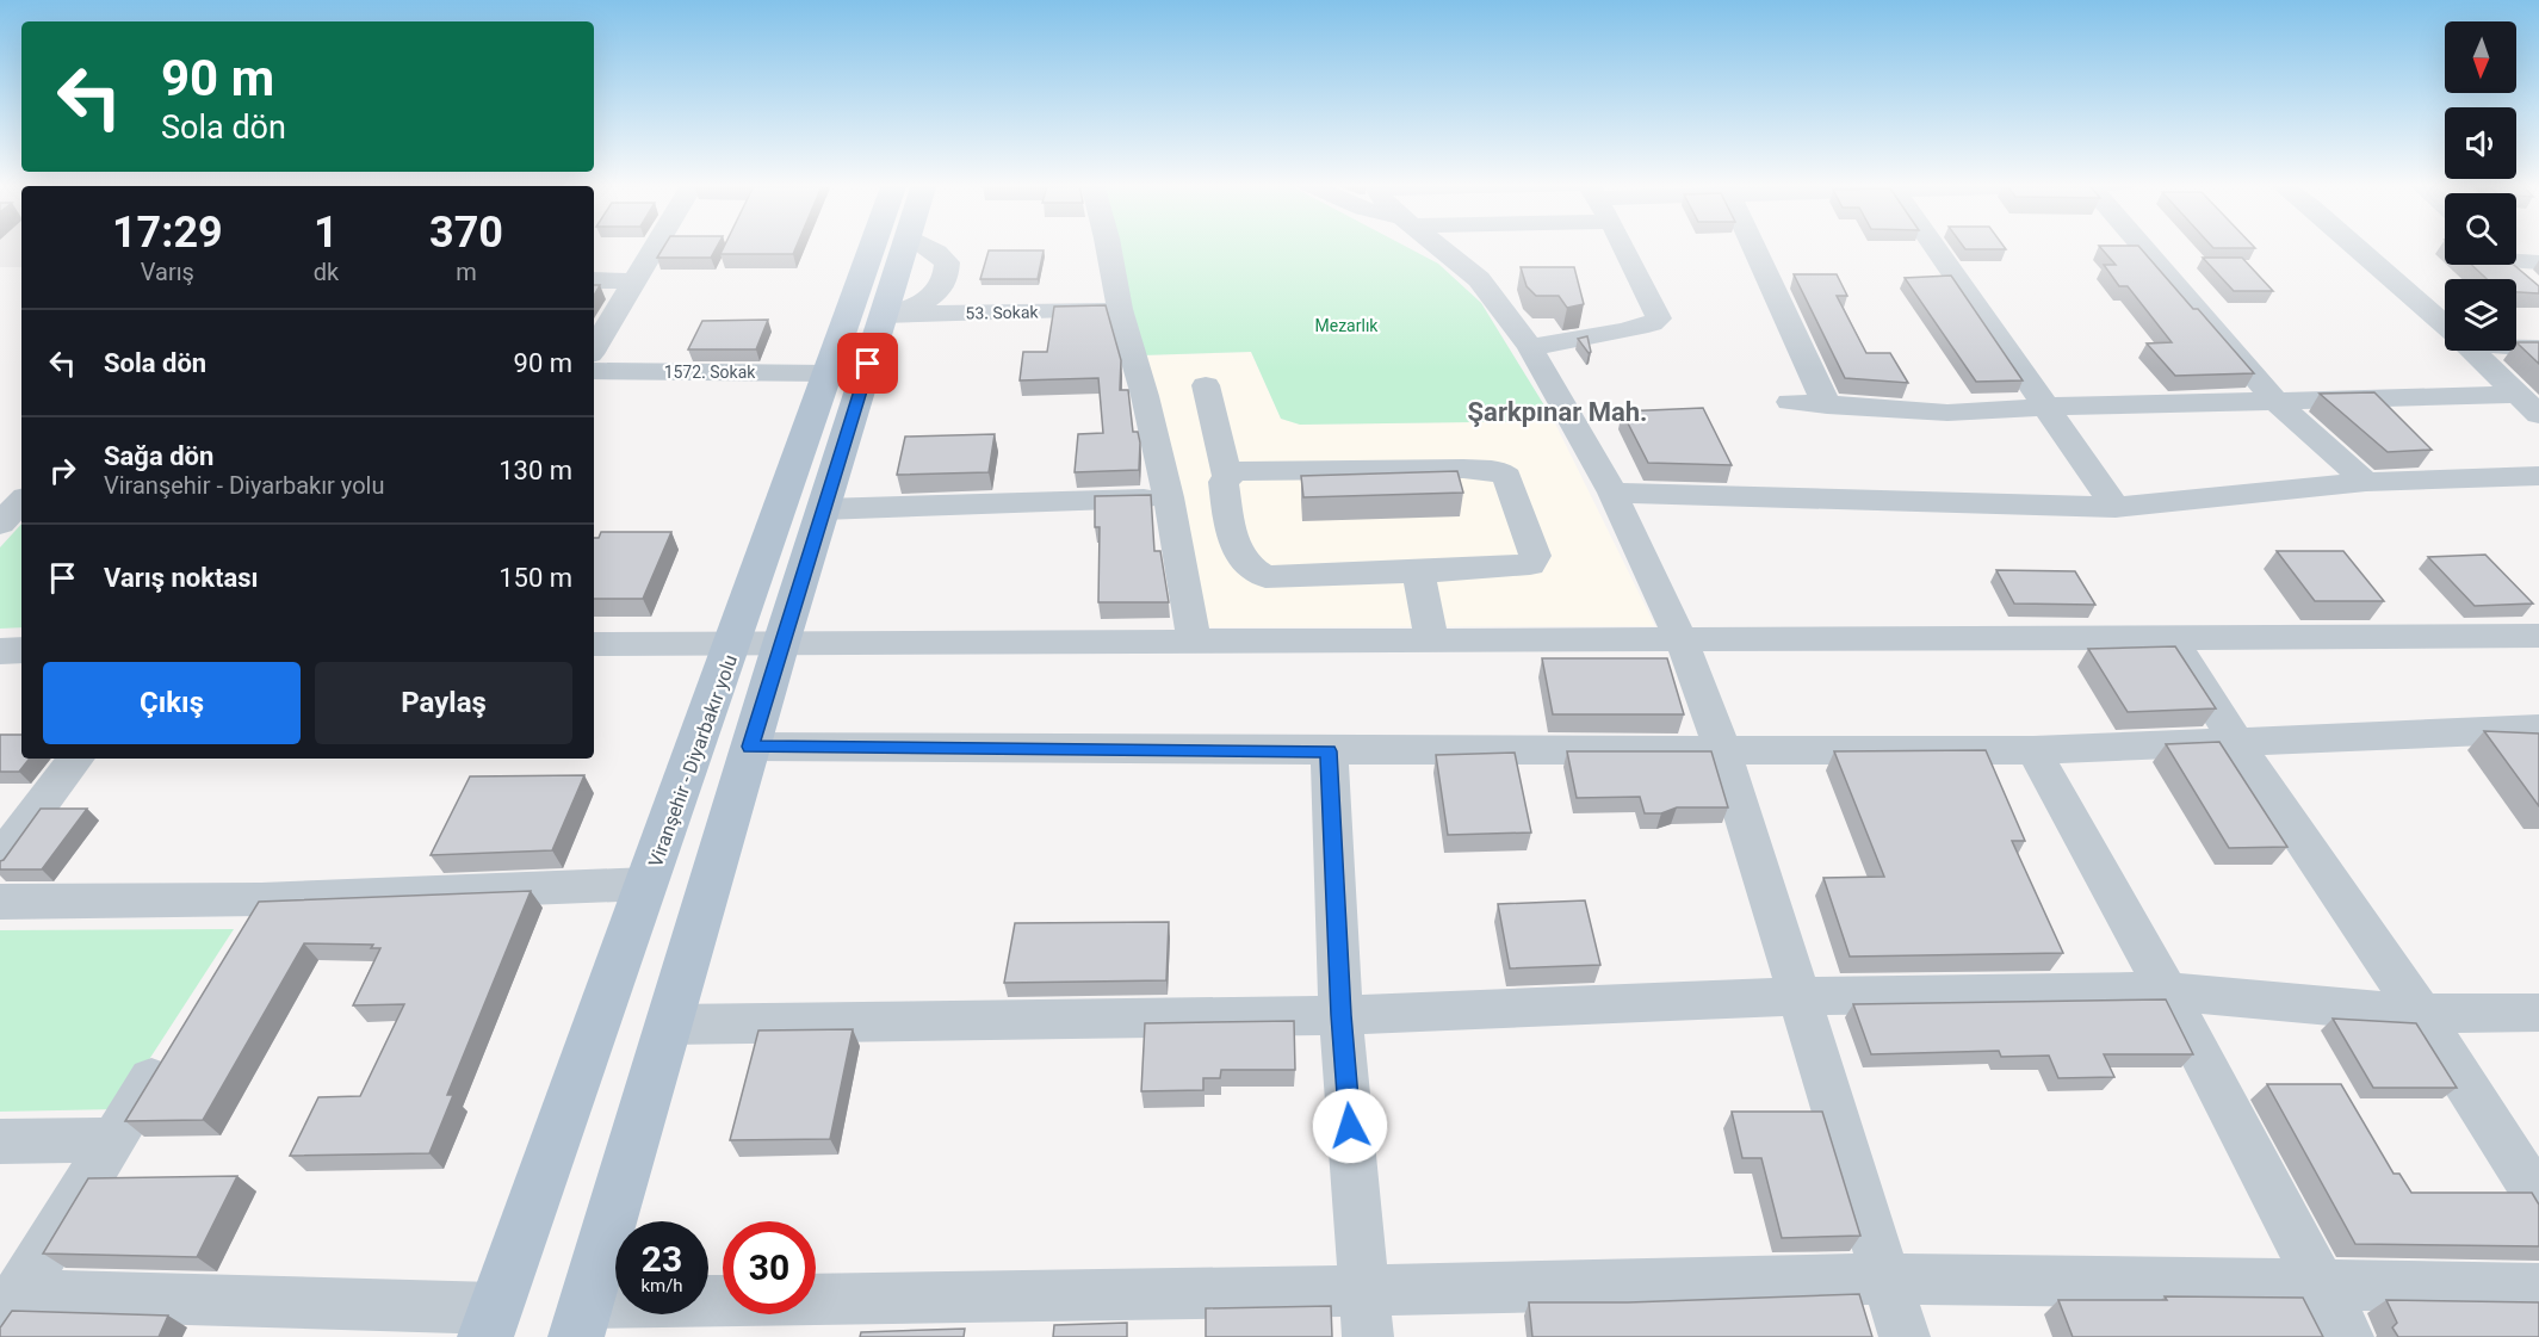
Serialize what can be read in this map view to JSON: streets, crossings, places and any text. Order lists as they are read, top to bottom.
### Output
{
  "streets": {
    "main road": ["Viranşehir - Diyarbakır yolu"],
    "street": ["53. Sokak", "1572. Sokak"]
  },
  "crossings": [
    ["1572. Sokak", "Viranşehir - Diyarbakır yolu"]
  ],
  "districts": ["Şarkpınar Mah."],
  "parks": ["Mezarlık"],
  "north": "bottom",
  "page": {
    "turn": ["90 m", "Sola dön"],
    "eta": [
      "17:29",
      "Varış",
      "1",
      "dk",
      "370",
      "m"
    ],
    "list": [
      {
        "name": "Sola dön",
        "value": "90 m"
      },
      {
        "name": "Sağa dön",
        "note": "Viranşehir - Diyarbakır yolu",
        "value": "130 m"
      },
      {
        "name": "Varış noktası",
        "value": "150 m"
      }
    ],
    "buttons": ["Çıkış", "Paylaş"],
    "speed": "23 km/h",
    "limit": "30"
  }
}
